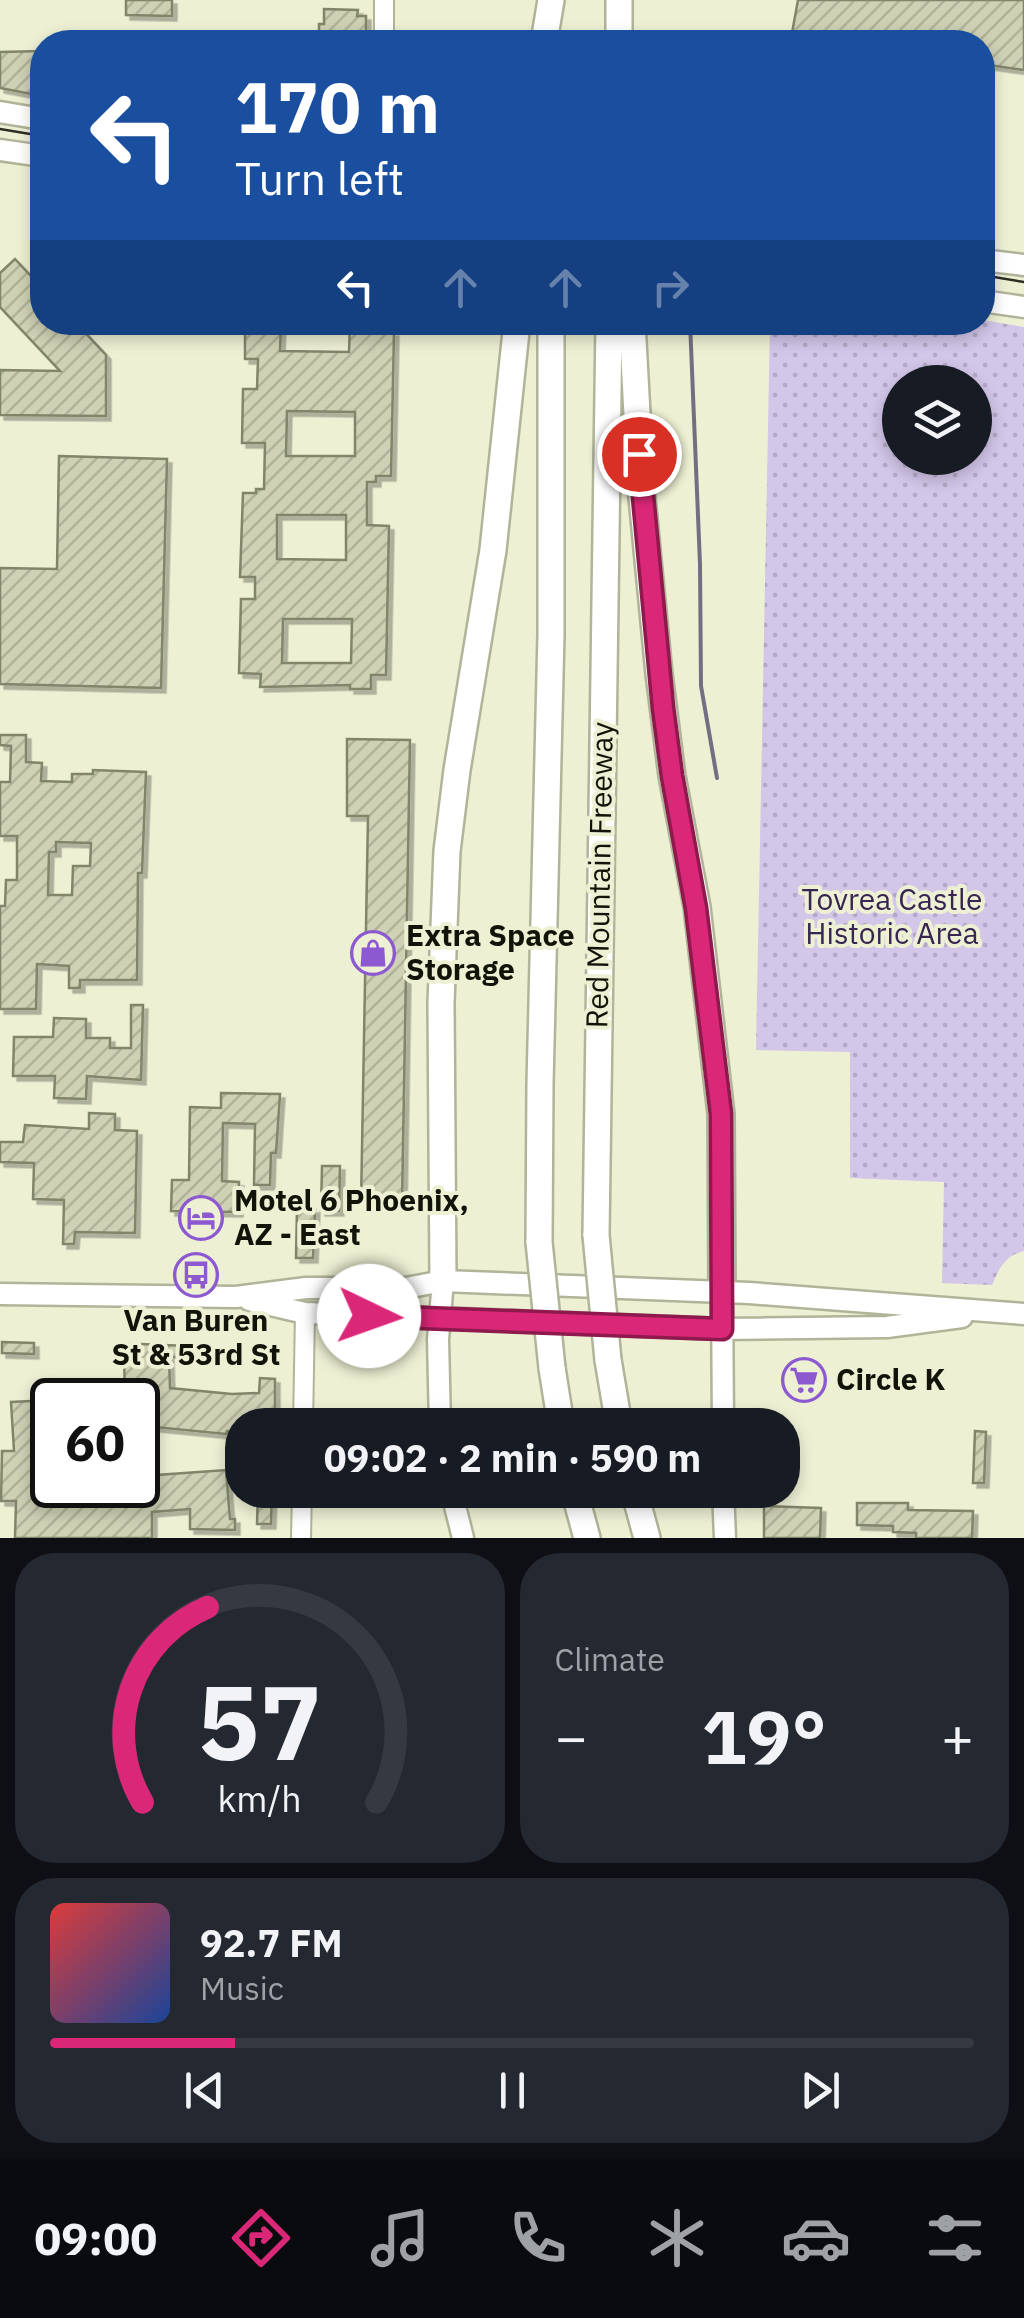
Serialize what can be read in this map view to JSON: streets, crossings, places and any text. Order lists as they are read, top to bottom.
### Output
{
  "streets": {
    "highway": ["Red Mountain Freeway"]
  },
  "parks": ["Tovrea Castle Historic Area"],
  "places": {
    "shop": ["Extra Space Storage"],
    "hotel": ["Motel 6 Phoenix, AZ - East"],
    "bus stop": ["Van Buren St & 53rd St"],
    "supermarket": ["Circle K"]
  },
  "page": {
    "turn": ["170 m", "Turn left"],
    "limit": "60",
    "trip": "09:02 · 2 min · 590 m",
    "tile": "Climate",
    "heat": ["−", "19°", "+"],
    "song": ["92.7 FM", "Music"],
    "tabs": "09:00",
    "gauge": ["57", "km/h"]
  }
}
